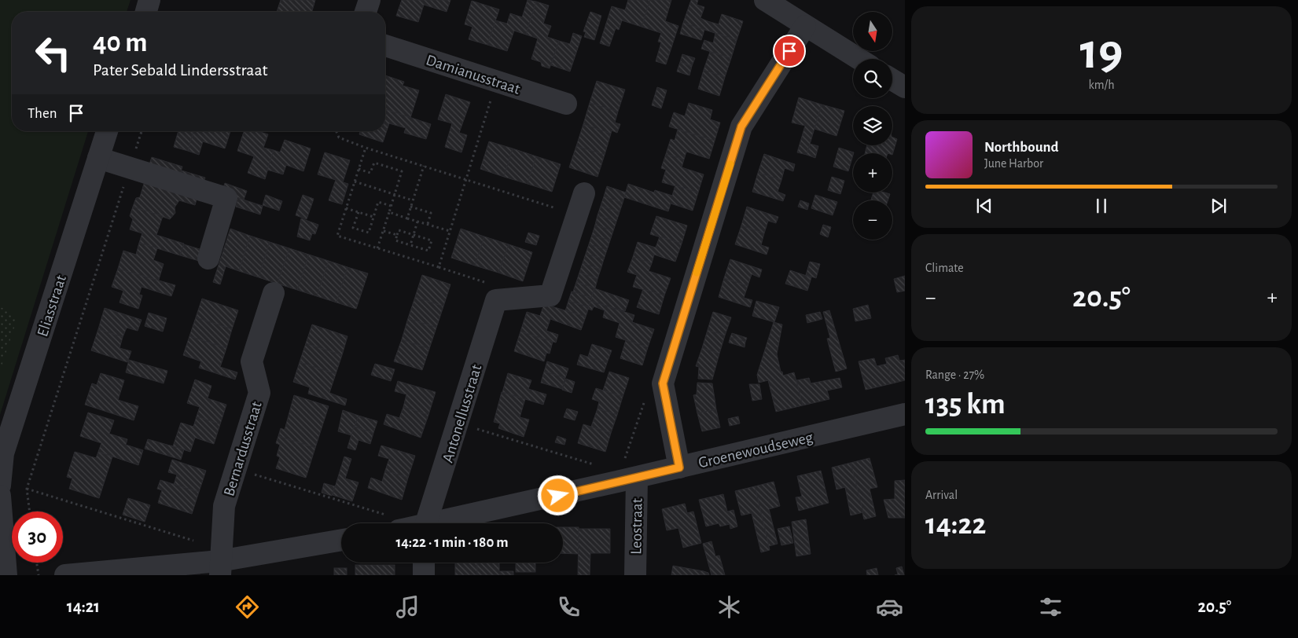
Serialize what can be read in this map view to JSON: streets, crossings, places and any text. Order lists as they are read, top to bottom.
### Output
{
  "streets": {
    "street": [
      "Damianusstraat",
      "Eliasstraat",
      "Antonellusstraat",
      "Bernardusstraat",
      "Groenewoudseweg",
      "Leostraat"
    ]
  },
  "crossings": [
    ["Groenewoudseweg", "Leostraat"]
  ],
  "north": "bottom",
  "page": {
    "tile": [
      ["19", "km/h"],
      "Climate",
      ["Range · 27%", "135 km"],
      ["Arrival", "14:22"]
    ],
    "map_buttons": ["+", "−"],
    "turn": ["40 m", "Pater Sebald Lindersstraat"],
    "then": "Then",
    "song": ["Northbound", "June Harbor"],
    "heat": ["−", "20.5°", "+"],
    "limit": "30",
    "trip": "14:22 · 1 min · 180 m",
    "tabs": ["14:21", "20.5°"]
  }
}
